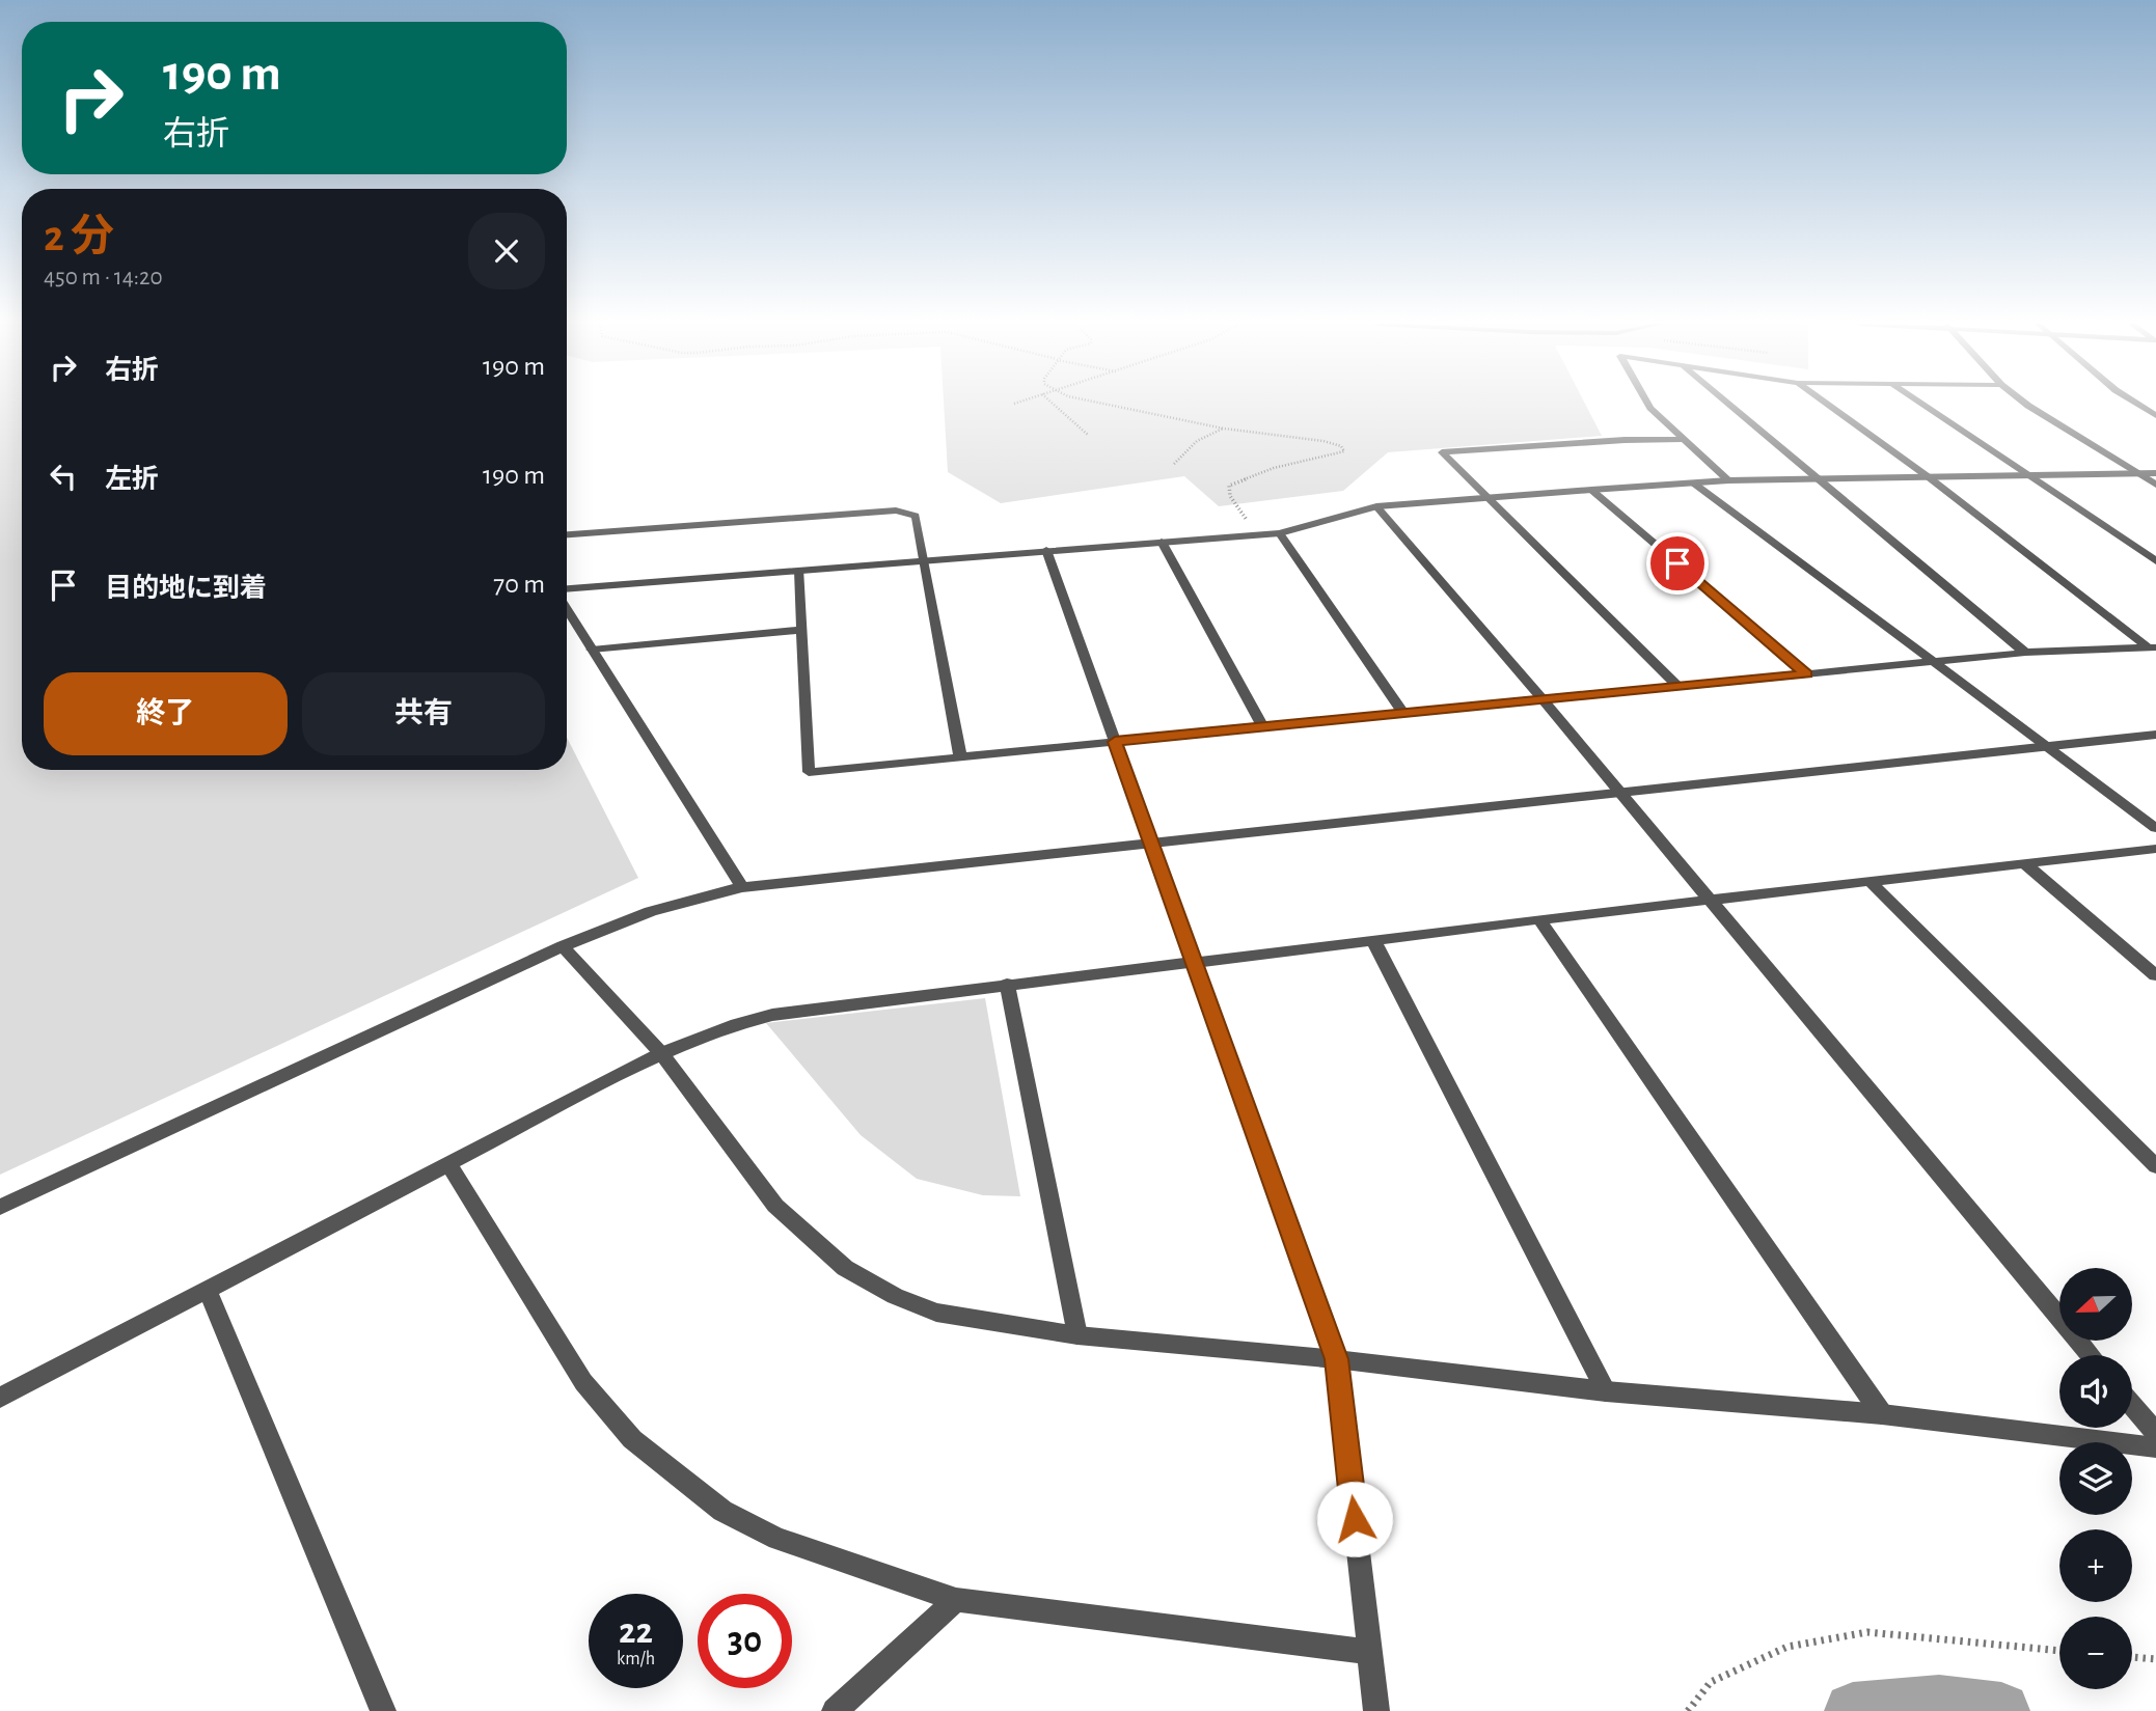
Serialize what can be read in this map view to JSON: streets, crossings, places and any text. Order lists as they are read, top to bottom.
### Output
{
  "north": "left",
  "page": {
    "turn": ["190 m", "右折"],
    "heading": ["2 分", "450 m · 14:20"],
    "list": [
      {
        "name": "右折",
        "value": "190 m"
      },
      {
        "name": "左折",
        "value": "190 m"
      },
      {
        "name": "目的地に到着",
        "value": "70 m"
      }
    ],
    "buttons": ["終了", "共有"],
    "map_buttons": ["+", "−"],
    "speed": "22 km/h",
    "limit": "30"
  }
}
